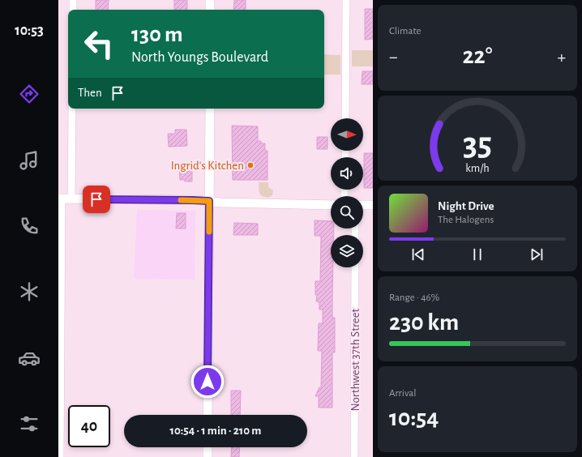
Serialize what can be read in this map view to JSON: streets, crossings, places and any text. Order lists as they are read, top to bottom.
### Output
{
  "streets": {
    "street": ["Northwest 37th Street"]
  },
  "places": ["Ingrid's Kitchen"],
  "north": "right",
  "page": {
    "tabs": "10:53",
    "tile": [
      "Climate",
      ["Range · 46%", "230 km"],
      ["Arrival", "10:54"]
    ],
    "turn": ["130 m", "North Youngs Boulevard"],
    "heat": ["−", "22°", "+"],
    "then": "Then",
    "song": ["Night Drive", "The Halogens"],
    "limit": "40",
    "trip": "10:54 · 1 min · 210 m",
    "gauge": ["35", "km/h"]
  }
}
